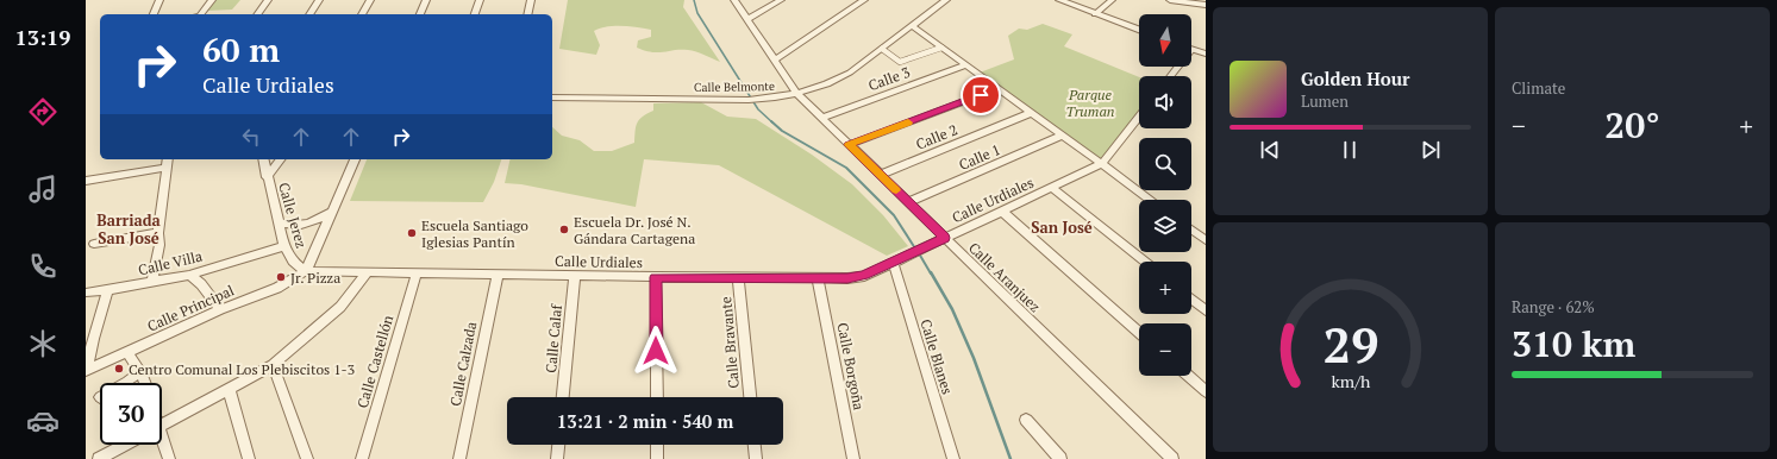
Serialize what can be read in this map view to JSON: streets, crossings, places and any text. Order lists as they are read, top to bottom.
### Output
{
  "streets": {
    "street": [
      "Calle 3",
      "Calle Belmonte",
      "Calle 2",
      "Calle 1",
      "Calle Urdiales",
      "Calle Jerez",
      "Calle Villa",
      "Calle Aranjuez",
      "Calle Principal",
      "Calle Calaf",
      "Calle Bravante",
      "Calle Blanes",
      "Calle Castellón",
      "Calle Calzada",
      "Calle Borgoña"
    ]
  },
  "crossings": [
    ["Calle 3", "Calle Aranjuez"],
    ["Calle Belmonte", "Calle Aranjuez"],
    ["Calle 2", "Calle Aranjuez"],
    ["Calle 1", "Calle Aranjuez"],
    ["Calle Urdiales", "Calle Aranjuez"],
    ["Calle Urdiales", "Calle Calaf"],
    ["Calle Urdiales", "Calle Bravante"],
    ["Calle Urdiales", "Calle Blanes"],
    ["Calle Urdiales", "Calle Castellón"],
    ["Calle Urdiales", "Calle Calzada"],
    ["Calle Urdiales", "Calle Borgoña"],
    ["Calle Jerez", "Calle Villa"],
    ["Calle Jerez", "Calle Principal"]
  ],
  "districts": ["Barriada San José", "San José"],
  "parks": ["Parque Truman"],
  "places": [
    "Escuela Dr. José N. Gándara Cartagena",
    "Escuela Santiago Iglesias Pantín",
    "Jr. Pizza",
    "Centro Comunal Los Plebiscitos 1-3"
  ],
  "north": "bottom",
  "page": {
    "tabs": "13:19",
    "tile": [
      "Climate",
      ["Range · 62%", "310 km"]
    ],
    "map_buttons": ["+", "−"],
    "turn": ["60 m", "Calle Urdiales"],
    "song": ["Golden Hour", "Lumen"],
    "heat": ["−", "20°", "+"],
    "limit": "30",
    "trip": "13:21 · 2 min · 540 m",
    "gauge": ["29", "km/h"]
  }
}
